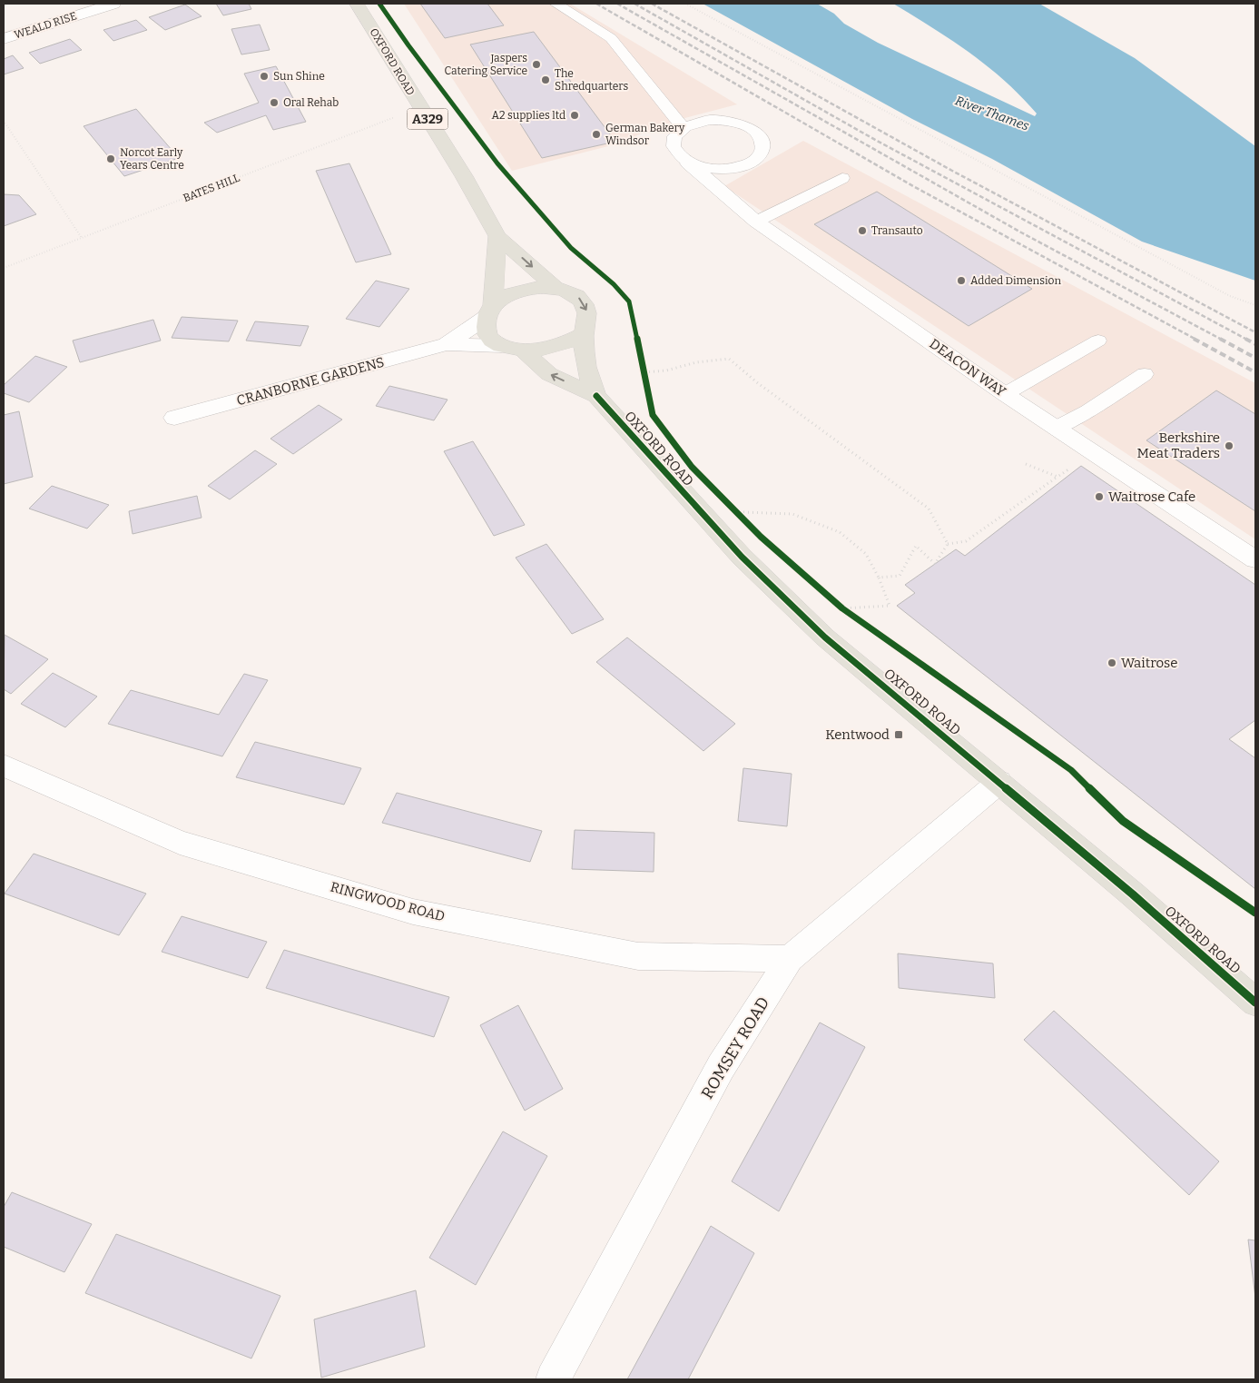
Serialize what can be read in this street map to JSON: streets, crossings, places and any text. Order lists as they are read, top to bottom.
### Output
{
  "streets": {
    "main road": ["OXFORD ROAD", "A329"],
    "street": [
      "WEALD RISE",
      "DEACON WAY",
      "CRANBORNE GARDENS",
      "RINGWOOD ROAD",
      "ROMSEY ROAD"
    ],
    "path": ["BATES HILL"]
  },
  "crossings": [
    ["OXFORD ROAD", "BATES HILL"],
    ["OXFORD ROAD", "CRANBORNE GARDENS"],
    ["OXFORD ROAD", "ROMSEY ROAD"],
    ["RINGWOOD ROAD", "ROMSEY ROAD"]
  ],
  "water": ["River Thames"],
  "places": {
    "other": [
      "Jaspers Catering Service",
      "Sun Shine",
      "The Shredquarters",
      "Oral Rehab",
      "A2 supplies ltd",
      "German Bakery Windsor",
      "Norcot Early Years Centre",
      "Transauto",
      "Added Dimension",
      "Berkshire Meat Traders",
      "Waitrose Cafe",
      "Waitrose"
    ],
    "transit": ["Kentwood"]
  }
}
